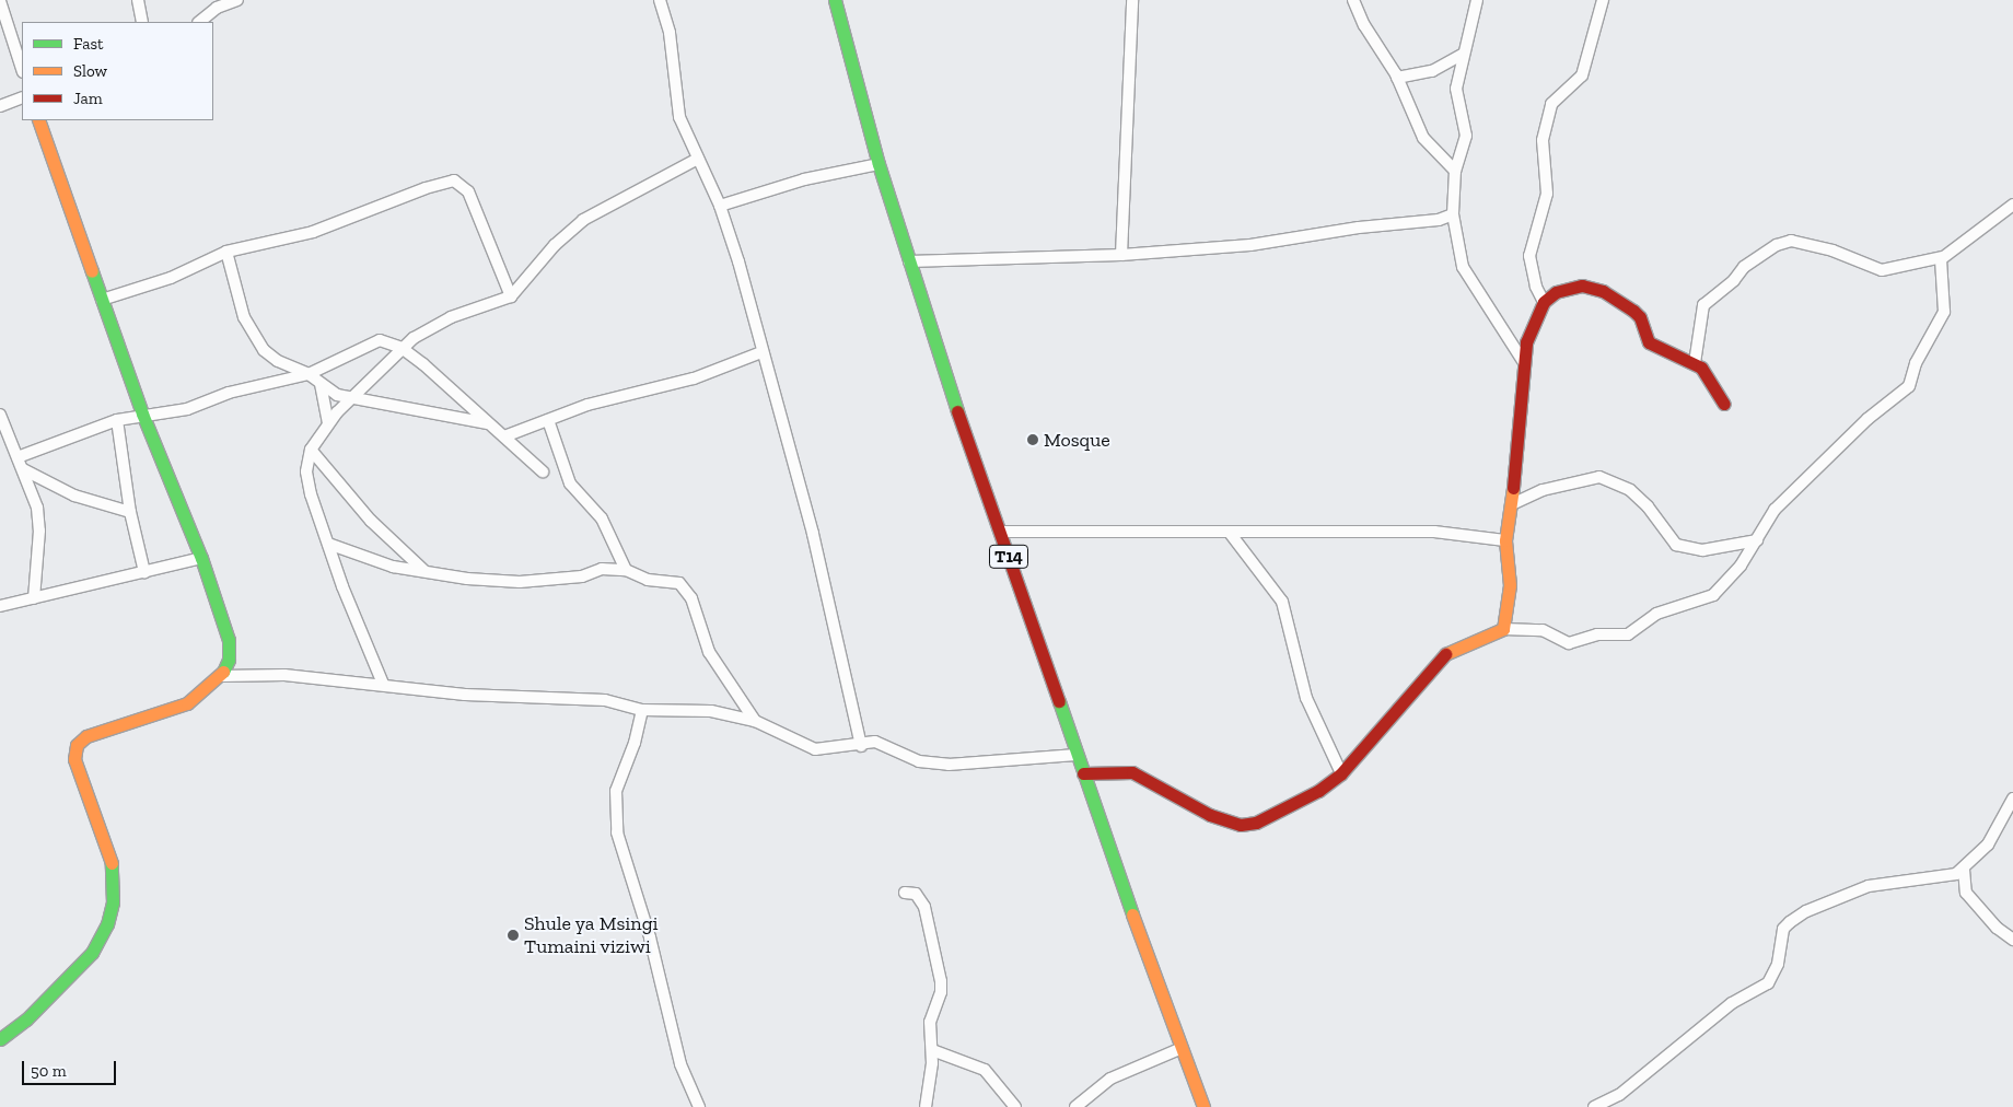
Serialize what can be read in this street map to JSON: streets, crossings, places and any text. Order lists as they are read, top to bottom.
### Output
{
  "streets": {
    "main road": ["T14"]
  },
  "places": ["Mosque", "Shule ya Msingi Tumaini viziwi"],
  "legend": ["Fast", "Slow", "Jam"],
  "scale_bar": "50 m"
}
